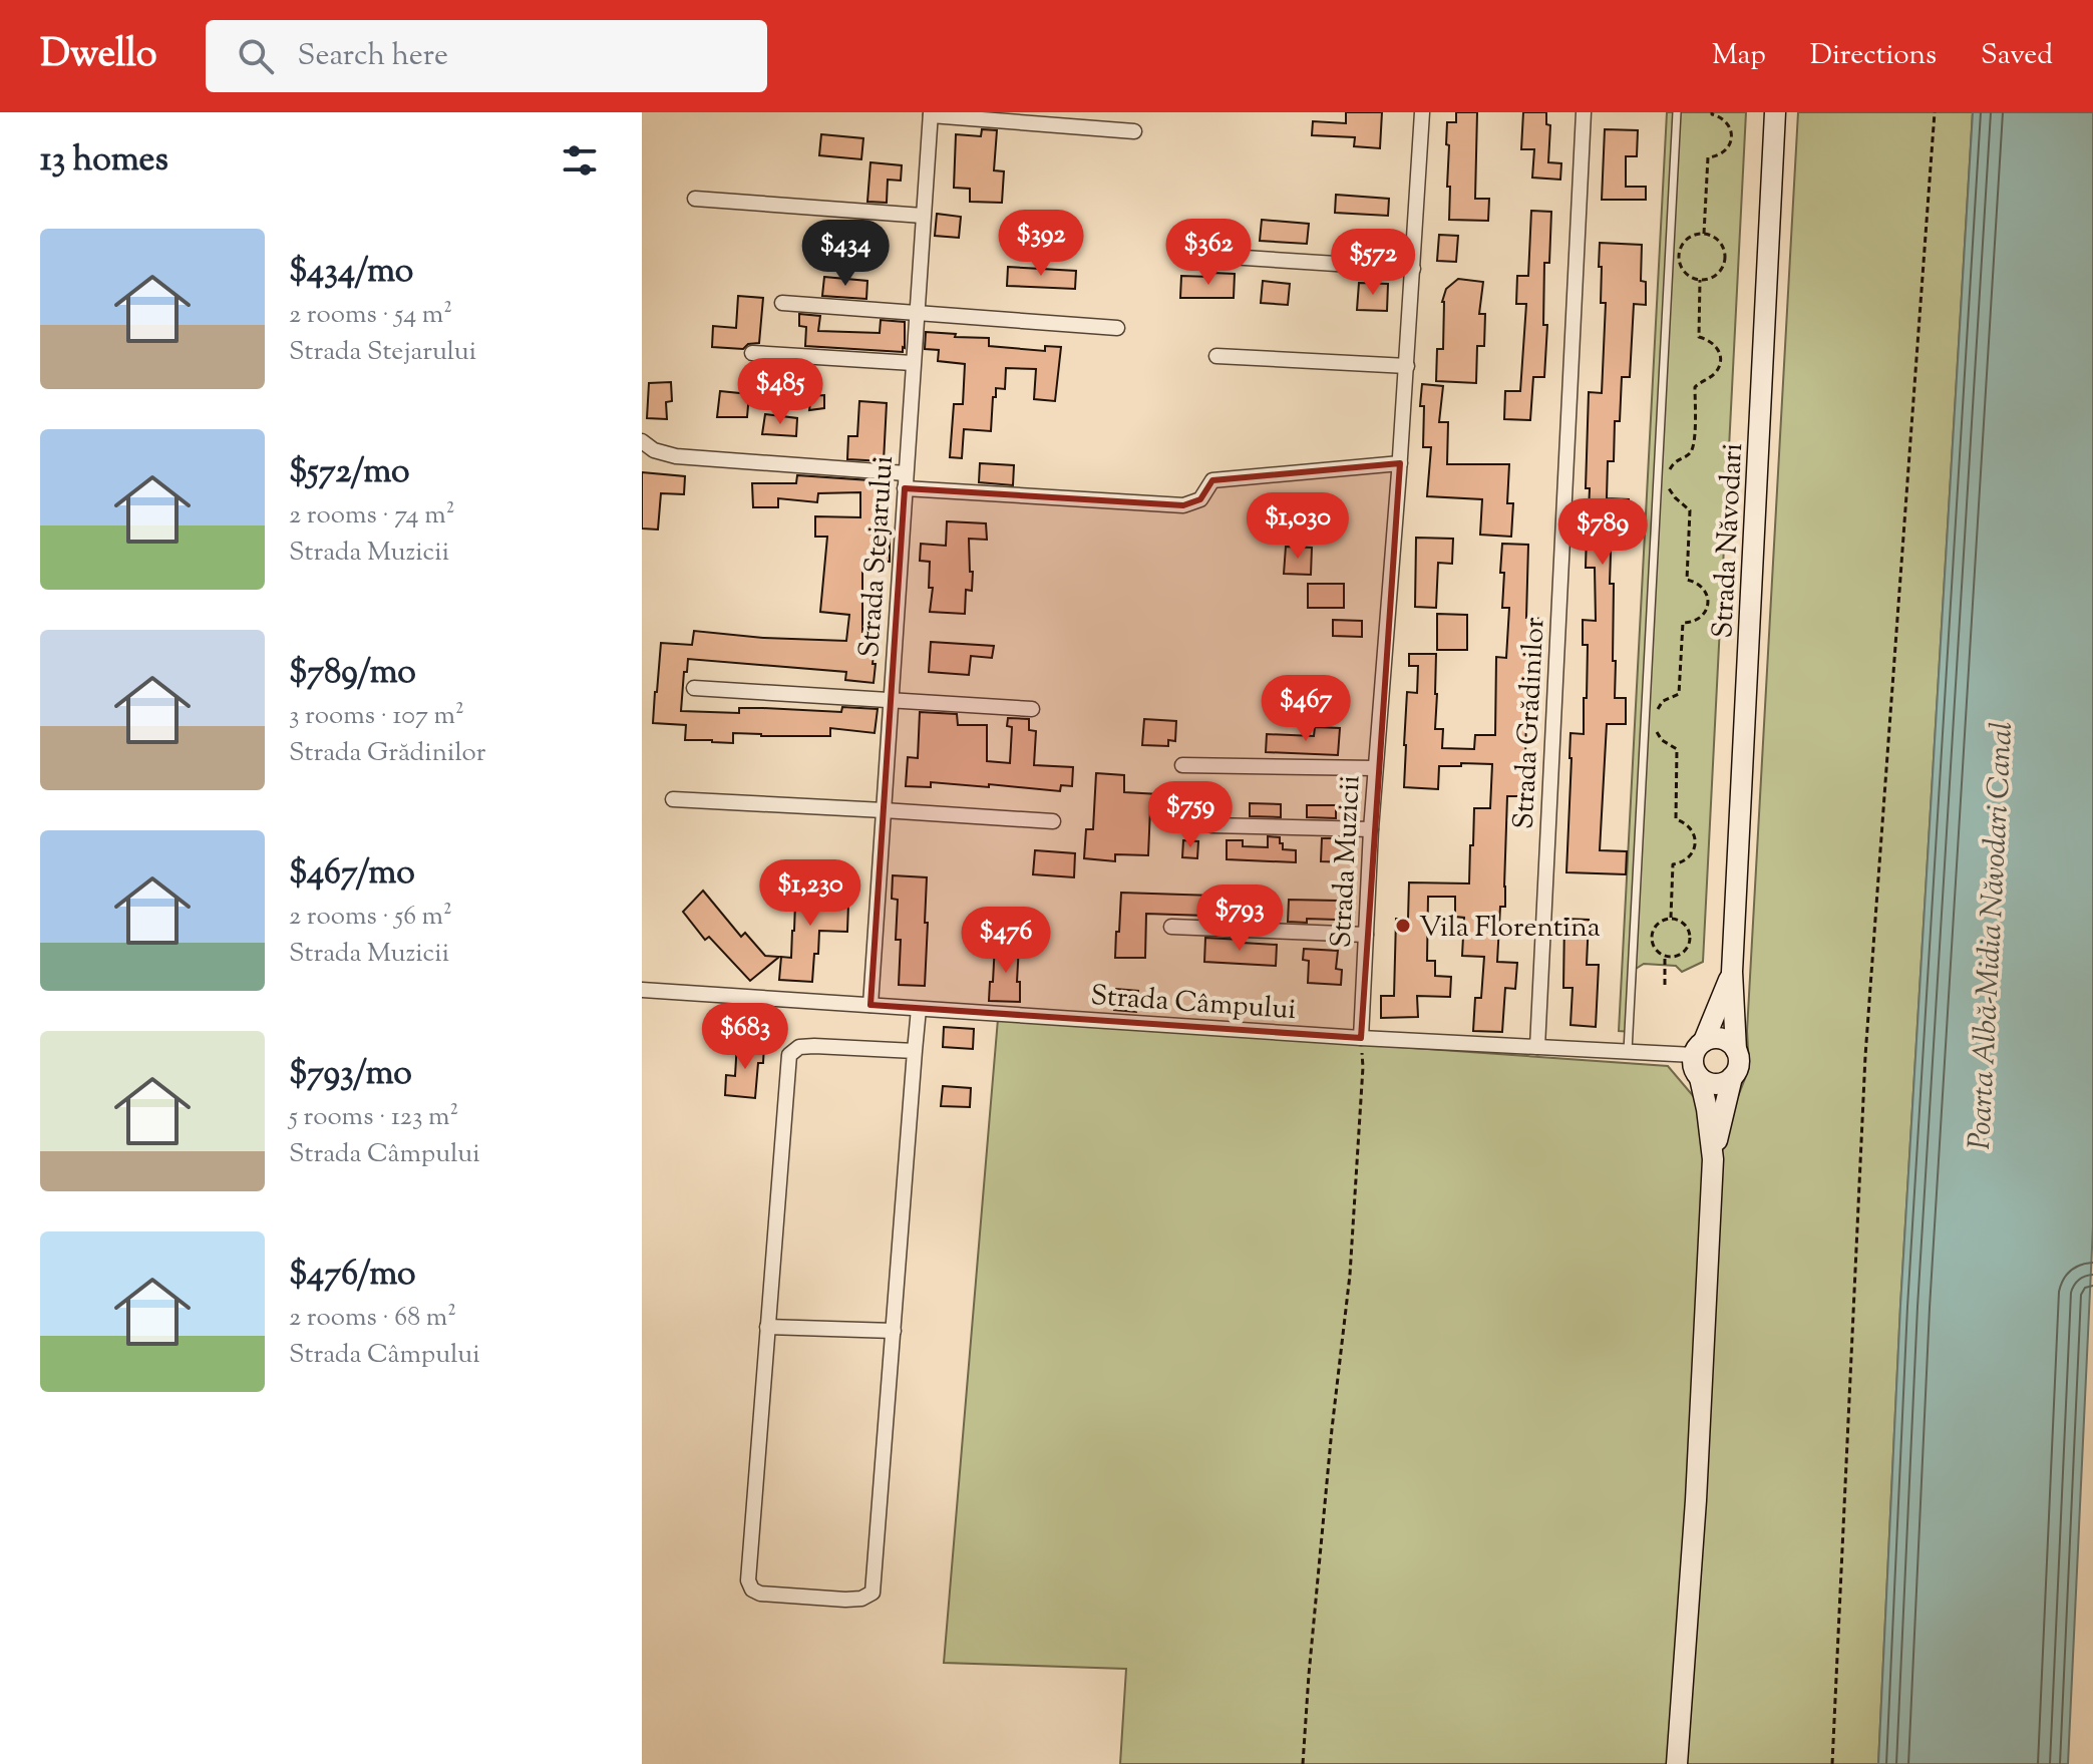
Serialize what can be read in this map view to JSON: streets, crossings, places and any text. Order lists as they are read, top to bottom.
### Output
{
  "streets": {
    "main road": ["Strada Năvodari"],
    "street": [
      "Strada Stejarului",
      "Strada Grădinilor",
      "Strada Muzicii",
      "Strada Câmpului"
    ]
  },
  "crossings": [
    ["Strada Năvodari", "Strada Câmpului"],
    ["Strada Stejarului", "Strada Câmpului"],
    ["Strada Grădinilor", "Strada Câmpului"],
    ["Strada Muzicii", "Strada Câmpului"]
  ],
  "water": ["Poarta Albă-Midia Năvodari Canal"],
  "places": ["Vila Florentina"],
  "page": {
    "header": "Dwello",
    "search": "Search here",
    "nav": ["Map", "Directions", "Saved"],
    "heading": "13 homes",
    "list": [
      {
        "name": "$434/mo",
        "note": "2 rooms · 54 m² · Strada Stejarului"
      },
      {
        "name": "$572/mo",
        "note": "2 rooms · 74 m² · Strada Muzicii"
      },
      {
        "name": "$789/mo",
        "note": "3 rooms · 107 m² · Strada Grădinilor"
      },
      {
        "name": "$467/mo",
        "note": "2 rooms · 56 m² · Strada Muzicii"
      },
      {
        "name": "$793/mo",
        "note": "5 rooms · 123 m² · Strada Câmpului"
      },
      {
        "name": "$476/mo",
        "note": "2 rooms · 68 m² · Strada Câmpului"
      }
    ],
    "price": [
      "$392",
      "$362",
      "$434",
      "$572",
      "$485",
      "$1,030",
      "$789",
      "$467",
      "$759",
      "$1,230",
      "$793",
      "$476",
      "$683"
    ]
  }
}
